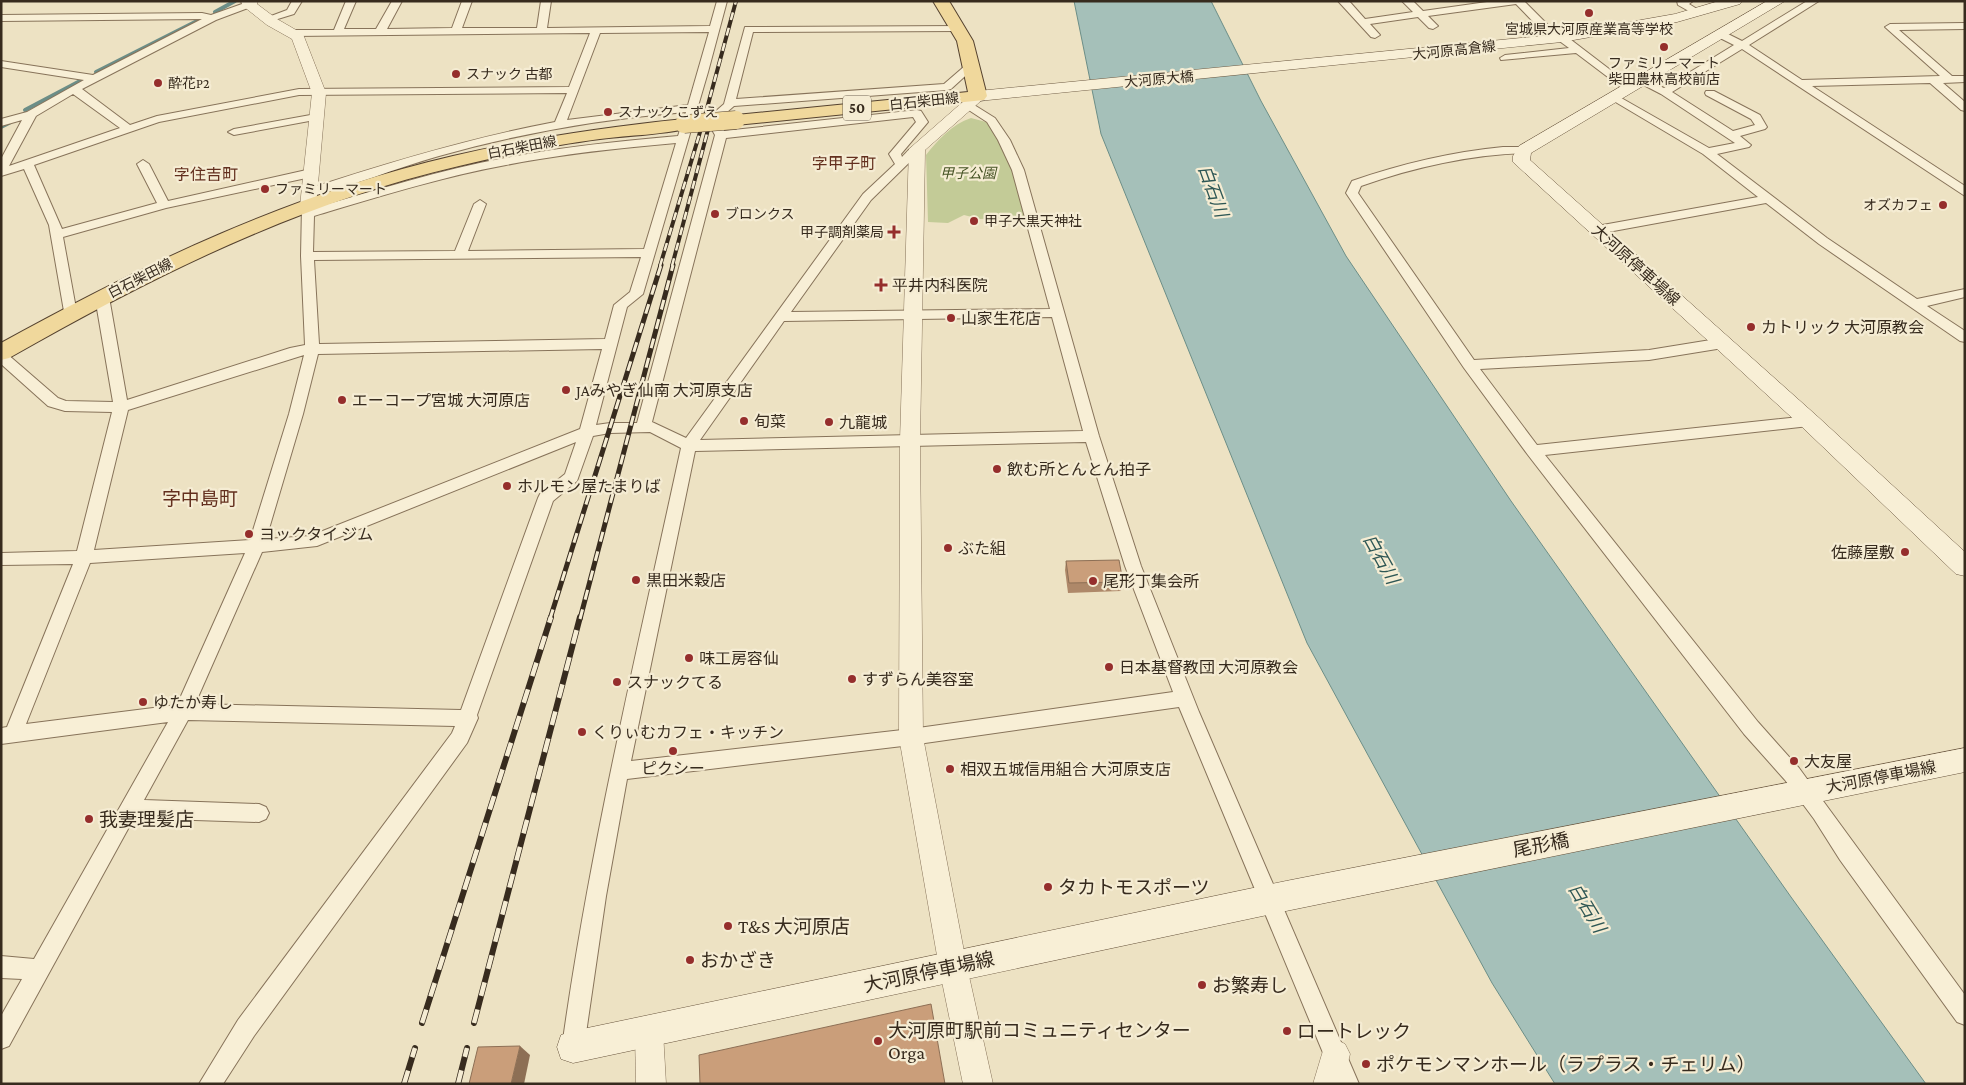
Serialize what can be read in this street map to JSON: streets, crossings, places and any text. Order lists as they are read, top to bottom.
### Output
{
  "streets": {
    "main road": [
      "大河原高倉線",
      "大河原大橋",
      "白石柴田線",
      "50",
      "大河原停車場線",
      "尾形橋"
    ]
  },
  "crossings": [
    ["大河原高倉線", "大河原大橋"],
    ["大河原大橋", "白石柴田線"],
    ["大河原停車場線", "尾形橋"]
  ],
  "districts": ["字甲子町", "字住吉町", "字中島町"],
  "water": ["白石川"],
  "parks": ["甲子公園"],
  "places": {
    "other": [
      "宮城県大河原産業高等学校",
      "ファミリーマート 柴田農林高校前店",
      "スナック 古都",
      "酔花P2",
      "スナック こずえ",
      "ファミリーマート",
      "オズカフェ",
      "ブロンクス",
      "甲子大黒天神社",
      "山家生花店",
      "カトリック 大河原教会",
      "JAみやぎ仙南 大河原支店",
      "エーコープ宮城 大河原店",
      "旬菜",
      "九龍城",
      "飲む所とんとん拍子",
      "ホルモン屋たまりば",
      "ヨックタイ ジム",
      "ぶた組",
      "佐藤屋敷",
      "黒田米穀店",
      "尾形丁集会所",
      "味工房容仙",
      "日本基督教団 大河原教会",
      "すずらん美容室",
      "スナックてる",
      "ゆたか寿し",
      "くりぃむカフェ・キッチン",
      "ピクシー",
      "大友屋",
      "相双五城信用組合 大河原支店",
      "我妻理髪店",
      "タカトモスポーツ",
      "T&S 大河原店",
      "おかざき",
      "お繁寿し",
      "ロートレック",
      "大河原町駅前コミュニティセンター Orga",
      "ポケモンマンホール（ラプラス・チェリム）"
    ],
    "health": ["甲子調剤薬局", "平井内科医院"]
  }
}
